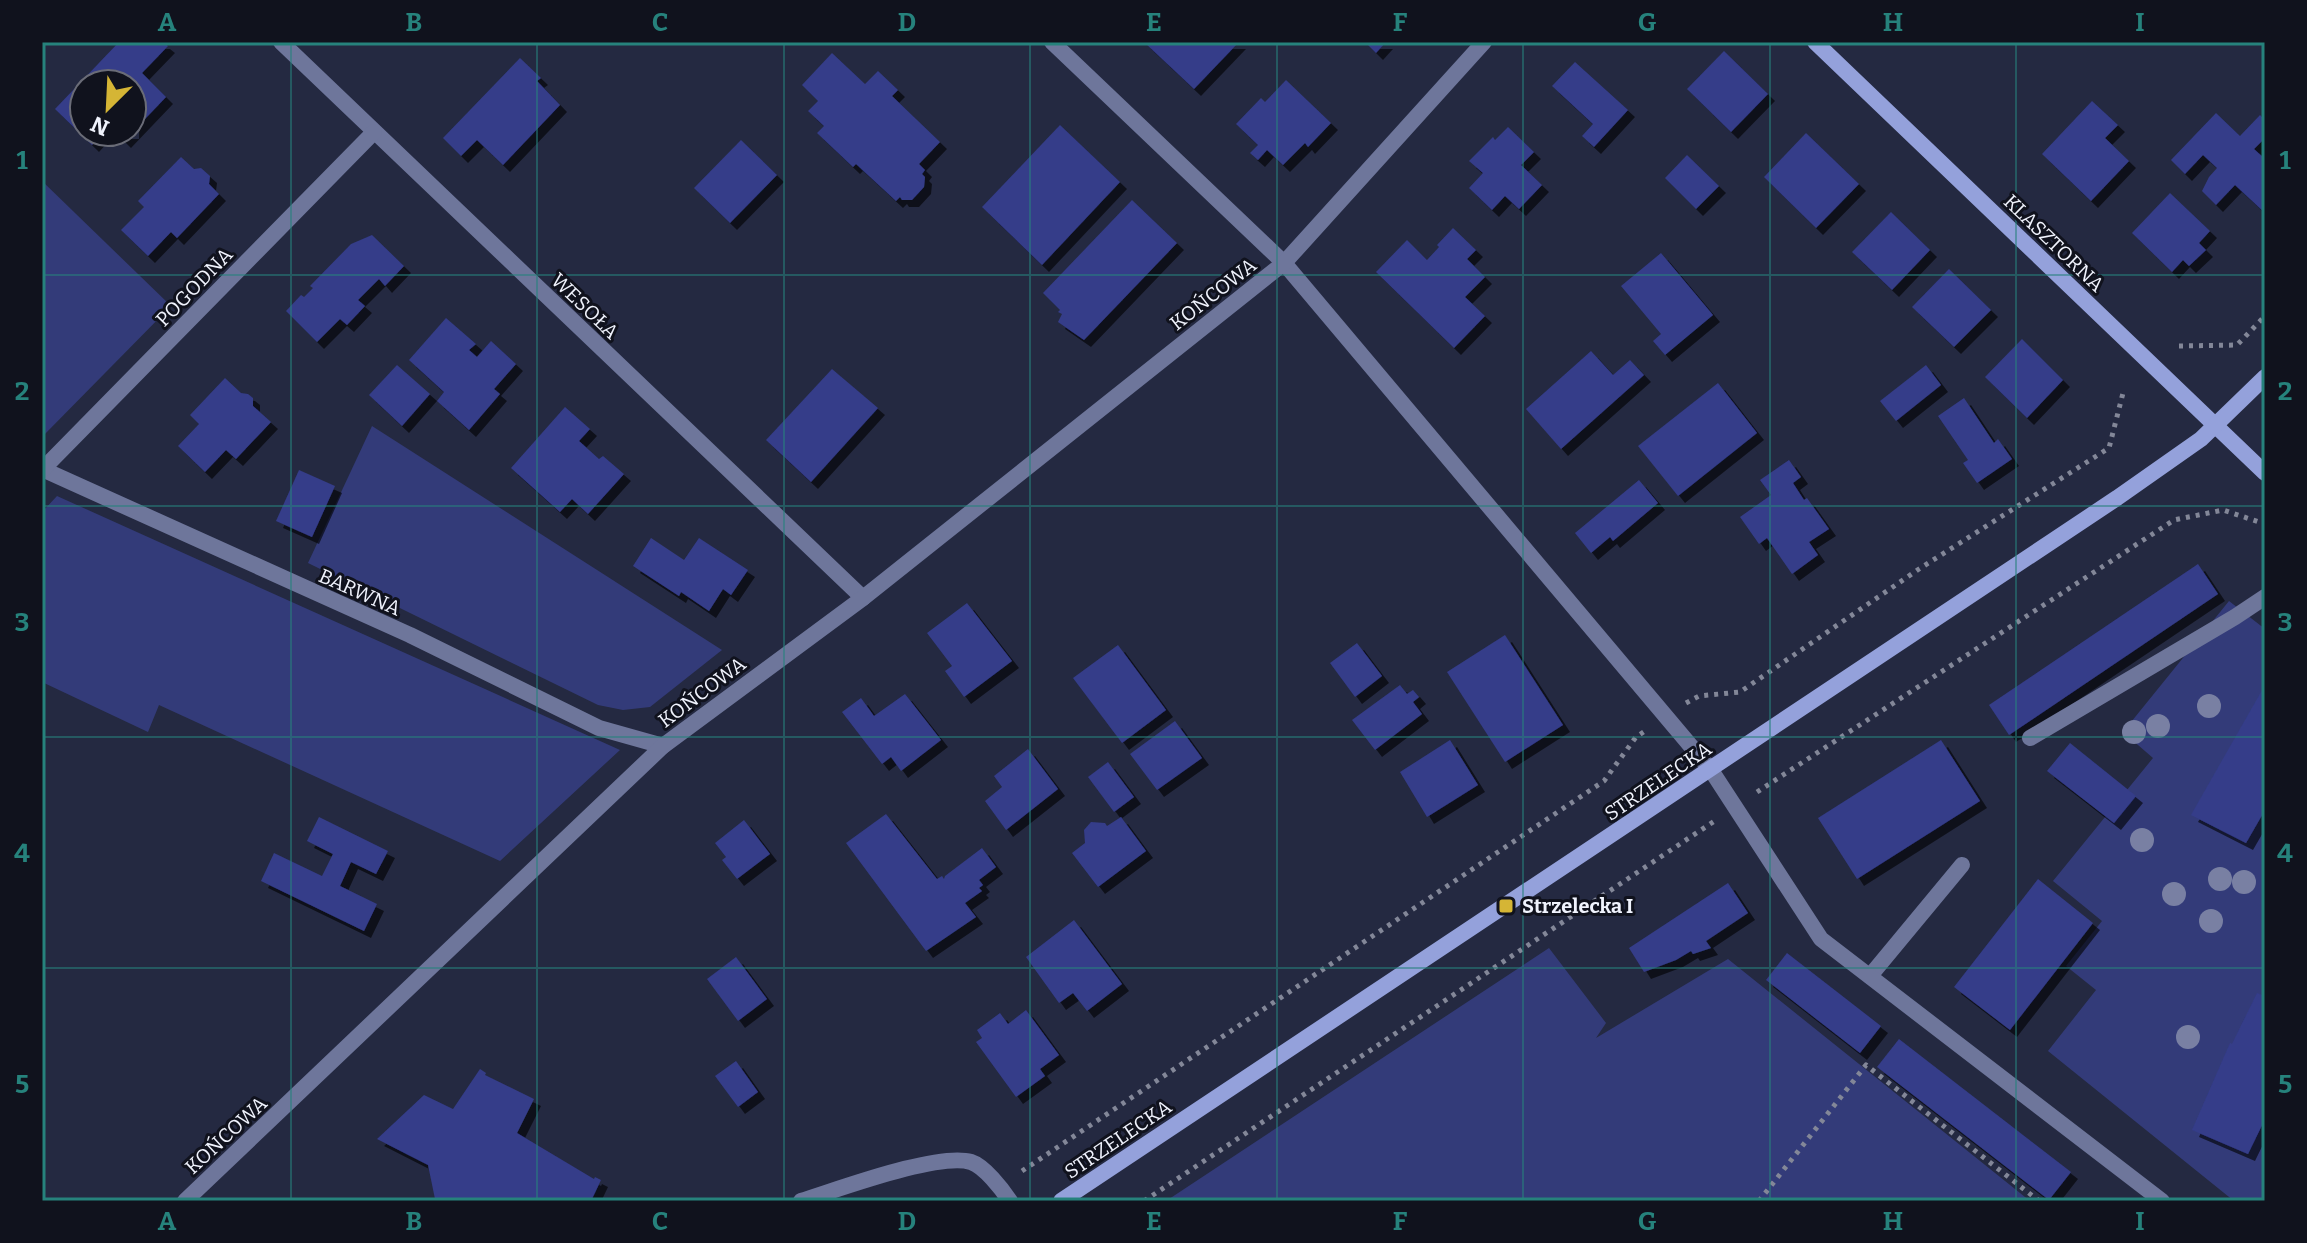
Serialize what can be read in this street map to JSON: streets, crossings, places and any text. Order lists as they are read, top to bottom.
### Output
{
  "streets": {
    "street": [
      "KLASZTORNA",
      "POGODNA",
      "KOŃCOWA",
      "WESOŁA",
      "BARWNA",
      "STRZELECKA"
    ]
  },
  "crossings": [
    ["KLASZTORNA", "STRZELECKA"],
    ["POGODNA", "WESOŁA"],
    ["POGODNA", "BARWNA"],
    ["KOŃCOWA", "WESOŁA"],
    ["KOŃCOWA", "BARWNA"],
    ["KOŃCOWA", "STRZELECKA"]
  ],
  "places": {
    "transit": ["Strzelecka I"]
  },
  "north": "bottom left",
  "grid": {
    "columns": [
      "A",
      "B",
      "C",
      "D",
      "E",
      "F",
      "G",
      "H",
      "I"
    ],
    "rows": [
      "1",
      "2",
      "3",
      "4",
      "5"
    ]
  }
}
